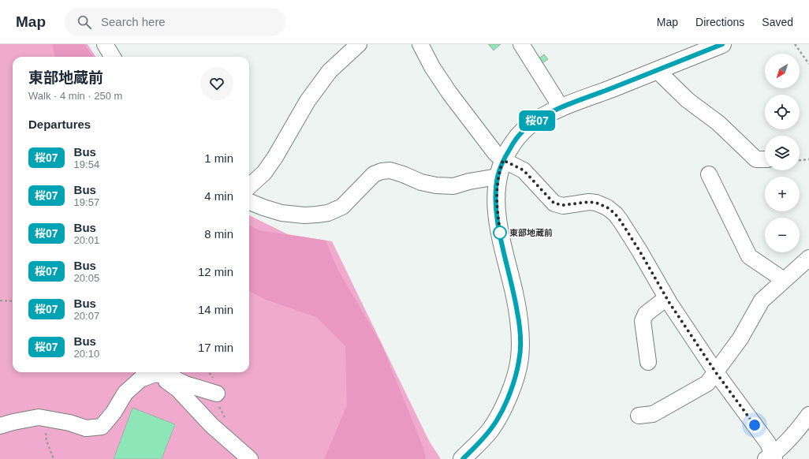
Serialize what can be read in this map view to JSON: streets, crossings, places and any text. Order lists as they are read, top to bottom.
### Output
{
  "places": ["東部地蔵前"],
  "lines": ["bus line 桜07"],
  "north": "bottom left",
  "page": {
    "header": "Map",
    "search": "Search here",
    "nav": ["Map", "Directions", "Saved"],
    "on_map": "桜07",
    "map_buttons": ["+", "−"],
    "heading": [
      ["東部地蔵前", "Walk · 4 min · 250 m"],
      "Departures"
    ],
    "list": [
      {
        "mark": "桜07",
        "name": "Bus",
        "note": "19:54",
        "value": "1 min"
      },
      {
        "mark": "桜07",
        "name": "Bus",
        "note": "19:57",
        "value": "4 min"
      },
      {
        "mark": "桜07",
        "name": "Bus",
        "note": "20:01",
        "value": "8 min"
      },
      {
        "mark": "桜07",
        "name": "Bus",
        "note": "20:05",
        "value": "12 min"
      },
      {
        "mark": "桜07",
        "name": "Bus",
        "note": "20:07",
        "value": "14 min"
      },
      {
        "mark": "桜07",
        "name": "Bus",
        "note": "20:10",
        "value": "17 min"
      }
    ]
  }
}
